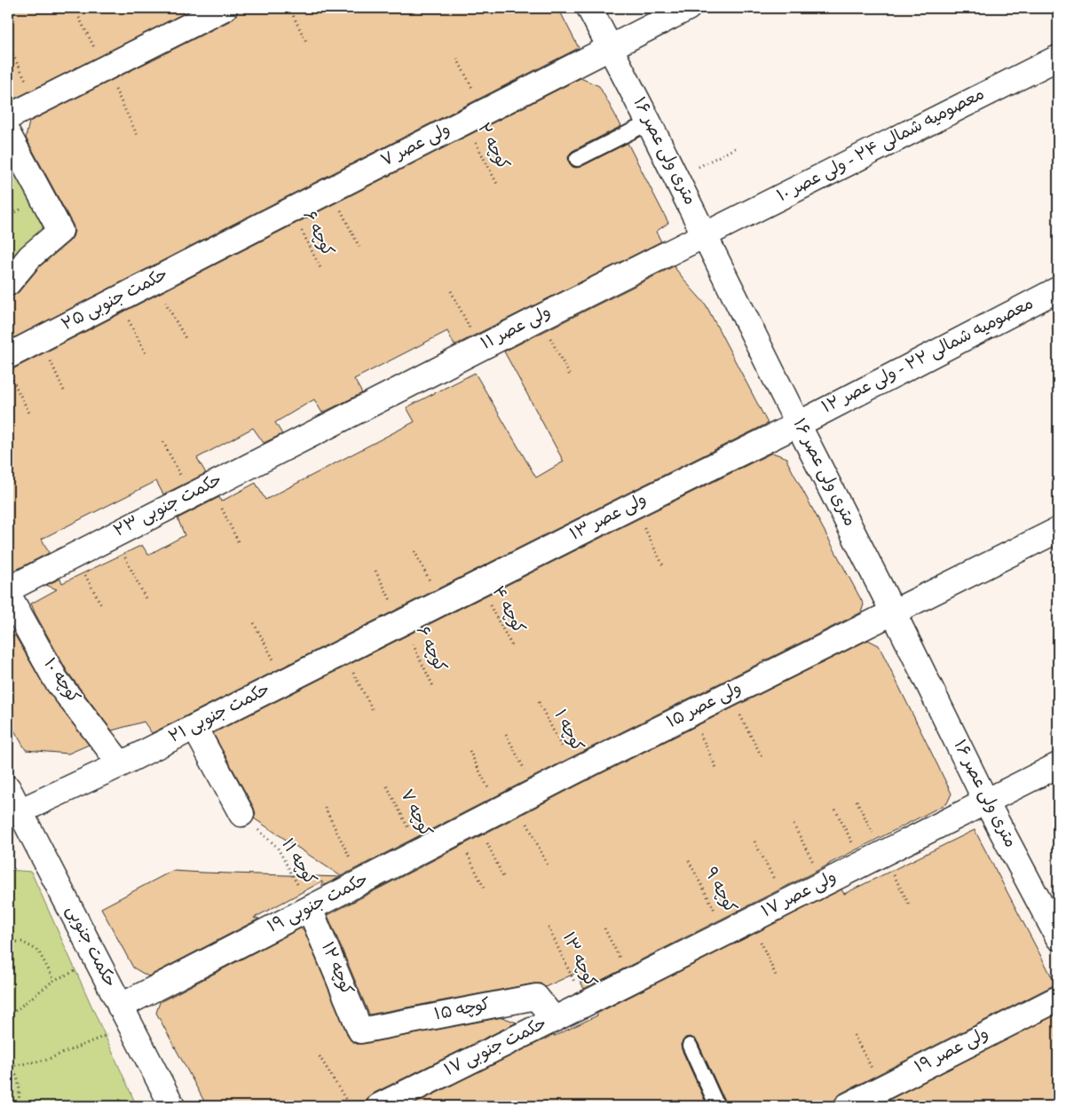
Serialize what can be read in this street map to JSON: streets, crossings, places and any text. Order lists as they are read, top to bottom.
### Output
{
  "streets": {
    "street": [
      "ولی عصر ۷",
      "معصومیه شمالی ۲۴ - ولی عصر ۱۰",
      "۱۶ متری ولی عصر",
      "حکمت جنوبی ۲۵",
      "ولی عصر ۱۱",
      "معصومیه شمالی ۲۲ - ولی عصر ۱۲",
      "حکمت جنوبی ۲۳",
      "ولی عصر ۱۳",
      "کوچه ۱۰",
      "ولی عصر ۱۵",
      "حکمت جنوبی ۲۱",
      "ولی عصر ۱۷",
      "حکمت جنوبی ۱۹",
      "حکمت جنوبی",
      "کوچه ۱۲",
      "کوچه ۱۵",
      "حکمت جنوبی ۱۷",
      "ولی عصر ۱۹"
    ],
    "path": [
      "کوچه ۲",
      "کوچه ۶",
      "کوچه ۴",
      "کوچه ۱",
      "کوچه ۷",
      "کوچه ۱۱",
      "کوچه ۹",
      "کوچه ۱۳"
    ]
  },
  "crossings": [
    ["ولی عصر ۷", "کوچه ۲"],
    ["ولی عصر ۷", "۱۶ متری ولی عصر"],
    ["ولی عصر ۷", "کوچه ۶"],
    ["ولی عصر ۷", "حکمت جنوبی ۲۵"],
    ["معصومیه شمالی ۲۴ - ولی عصر ۱۰", "۱۶ متری ولی عصر"],
    ["معصومیه شمالی ۲۴ - ولی عصر ۱۰", "ولی عصر ۱۱"],
    ["۱۶ متری ولی عصر", "ولی عصر ۱۱"],
    ["۱۶ متری ولی عصر", "معصومیه شمالی ۲۲ - ولی عصر ۱۲"],
    ["۱۶ متری ولی عصر", "ولی عصر ۱۳"],
    ["۱۶ متری ولی عصر", "ولی عصر ۱۵"],
    ["۱۶ متری ولی عصر", "ولی عصر ۱۷"],
    ["کوچه ۶", "ولی عصر ۱۳"],
    ["کوچه ۶", "حکمت جنوبی ۲۱"],
    ["ولی عصر ۱۱", "حکمت جنوبی ۲۳"],
    ["معصومیه شمالی ۲۲ - ولی عصر ۱۲", "ولی عصر ۱۳"],
    ["ولی عصر ۱۳", "کوچه ۴"],
    ["ولی عصر ۱۳", "حکمت جنوبی ۲۱"],
    ["کوچه ۱۰", "حکمت جنوبی ۲۱"],
    ["ولی عصر ۱۵", "کوچه ۱"],
    ["ولی عصر ۱۵", "حکمت جنوبی ۱۹"],
    ["حکمت جنوبی ۲۱", "حکمت جنوبی"],
    ["کوچه ۷", "حکمت جنوبی ۱۹"],
    ["کوچه ۱۱", "حکمت جنوبی ۱۹"],
    ["کوچه ۱۱", "کوچه ۱۲"],
    ["کوچه ۹", "ولی عصر ۱۷"],
    ["ولی عصر ۱۷", "حکمت جنوبی ۱۷"],
    ["حکمت جنوبی ۱۹", "حکمت جنوبی"],
    ["حکمت جنوبی ۱۹", "کوچه ۱۲"],
    ["کوچه ۱۳", "حکمت جنوبی ۱۷"],
    ["کوچه ۱۲", "کوچه ۱۵"],
    ["کوچه ۱۵", "حکمت جنوبی ۱۷"]
  ]
}
